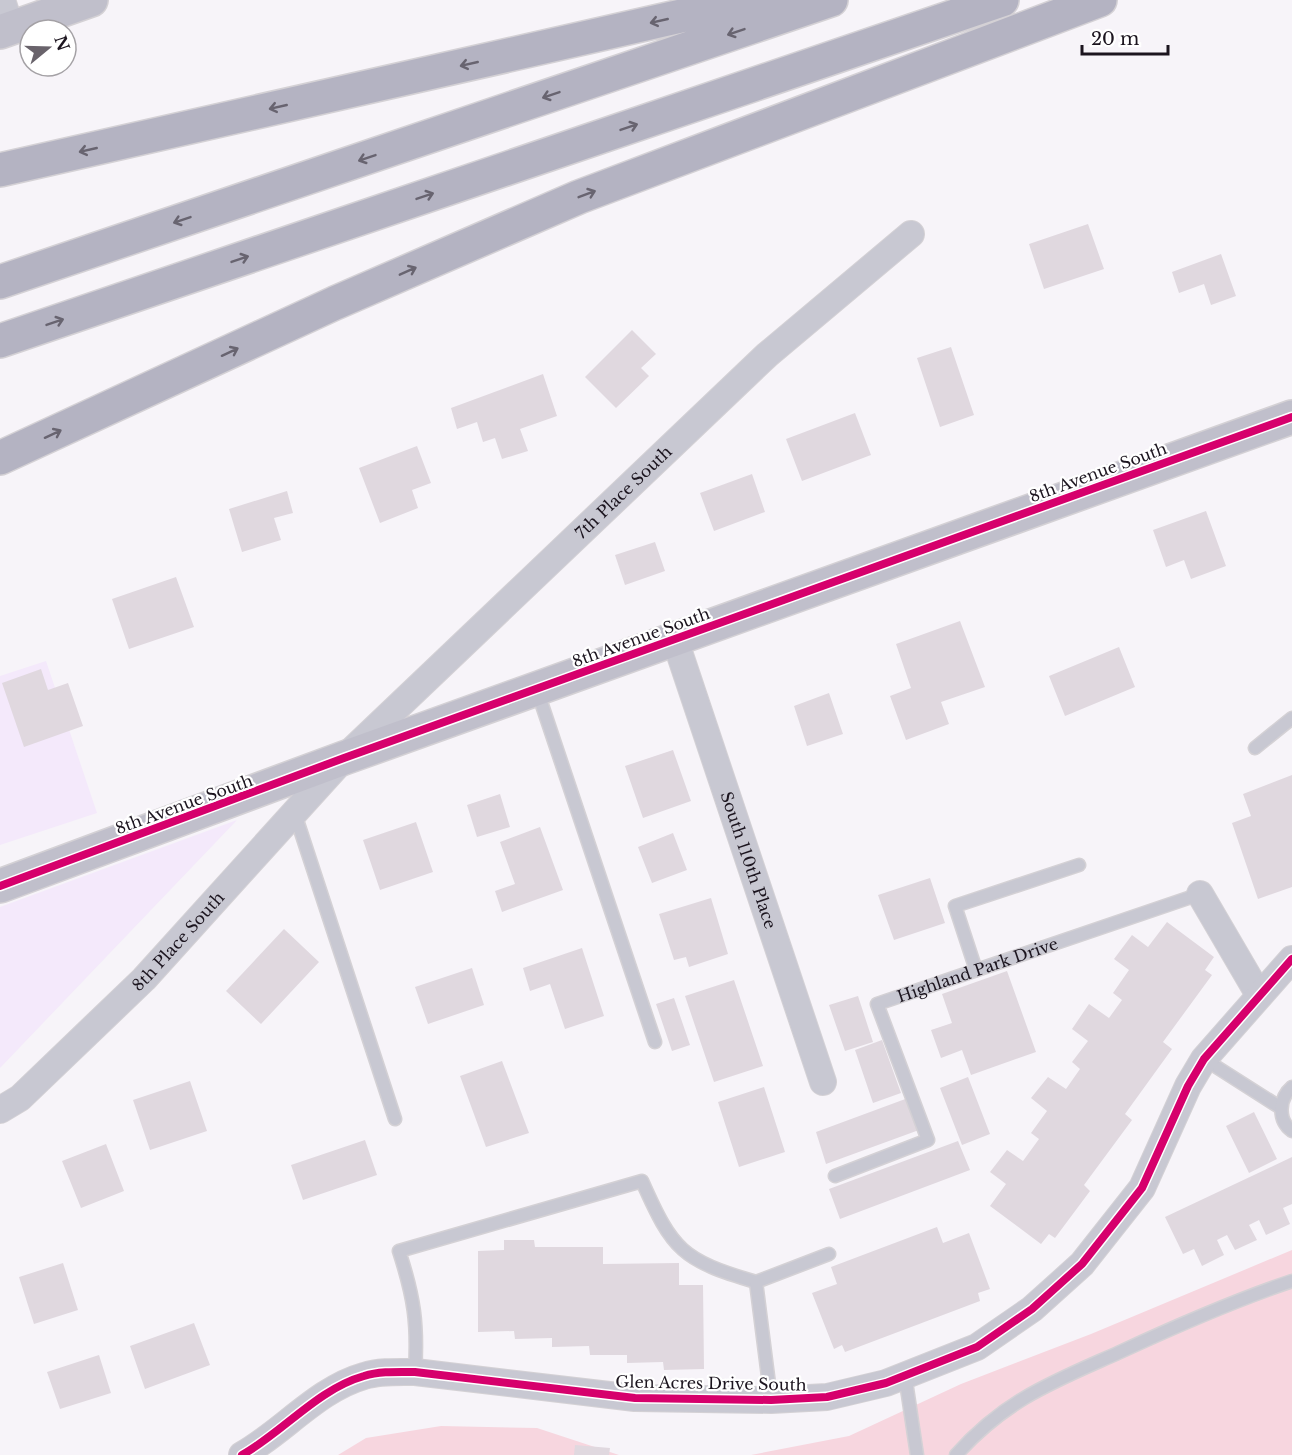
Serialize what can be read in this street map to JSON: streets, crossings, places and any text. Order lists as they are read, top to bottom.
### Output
{
  "streets": {
    "street": [
      "8th Avenue South",
      "7th Place South",
      "South 110th Place",
      "8th Place South",
      "Highland Park Drive",
      "Glen Acres Drive South"
    ]
  },
  "crossings": [
    ["8th Avenue South", "7th Place South"],
    ["8th Avenue South", "South 110th Place"],
    ["8th Avenue South", "8th Place South"],
    ["7th Place South", "8th Place South"],
    ["Highland Park Drive", "Glen Acres Drive South"]
  ],
  "scale_bar": "20 m",
  "north": "right"
}
